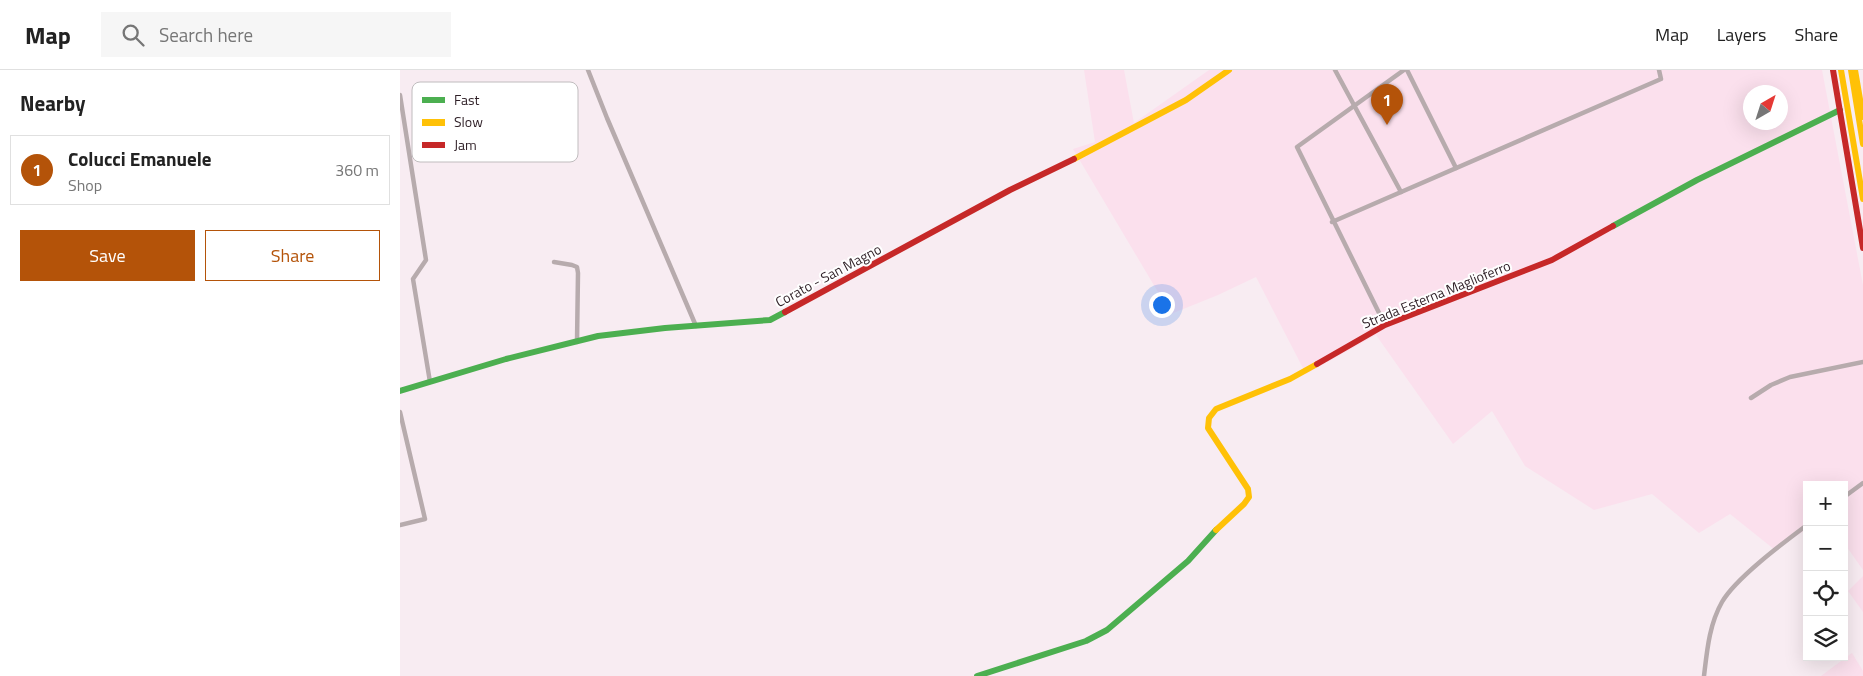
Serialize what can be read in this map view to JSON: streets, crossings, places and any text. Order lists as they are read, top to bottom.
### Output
{
  "streets": {
    "main road": ["Corato - San Magno", "Strada Esterna Maglioferro"]
  },
  "legend": ["Fast", "Slow", "Jam"],
  "north": "top right",
  "page": {
    "header": "Map",
    "search": "Search here",
    "nav": ["Map", "Layers", "Share"],
    "heading": "Nearby",
    "pins": "1",
    "list": [
      {
        "mark": "1",
        "name": "Colucci Emanuele",
        "note": "Shop",
        "value": "360 m"
      }
    ],
    "buttons": ["Save", "Share"],
    "map_buttons": ["+", "−"]
  }
}
